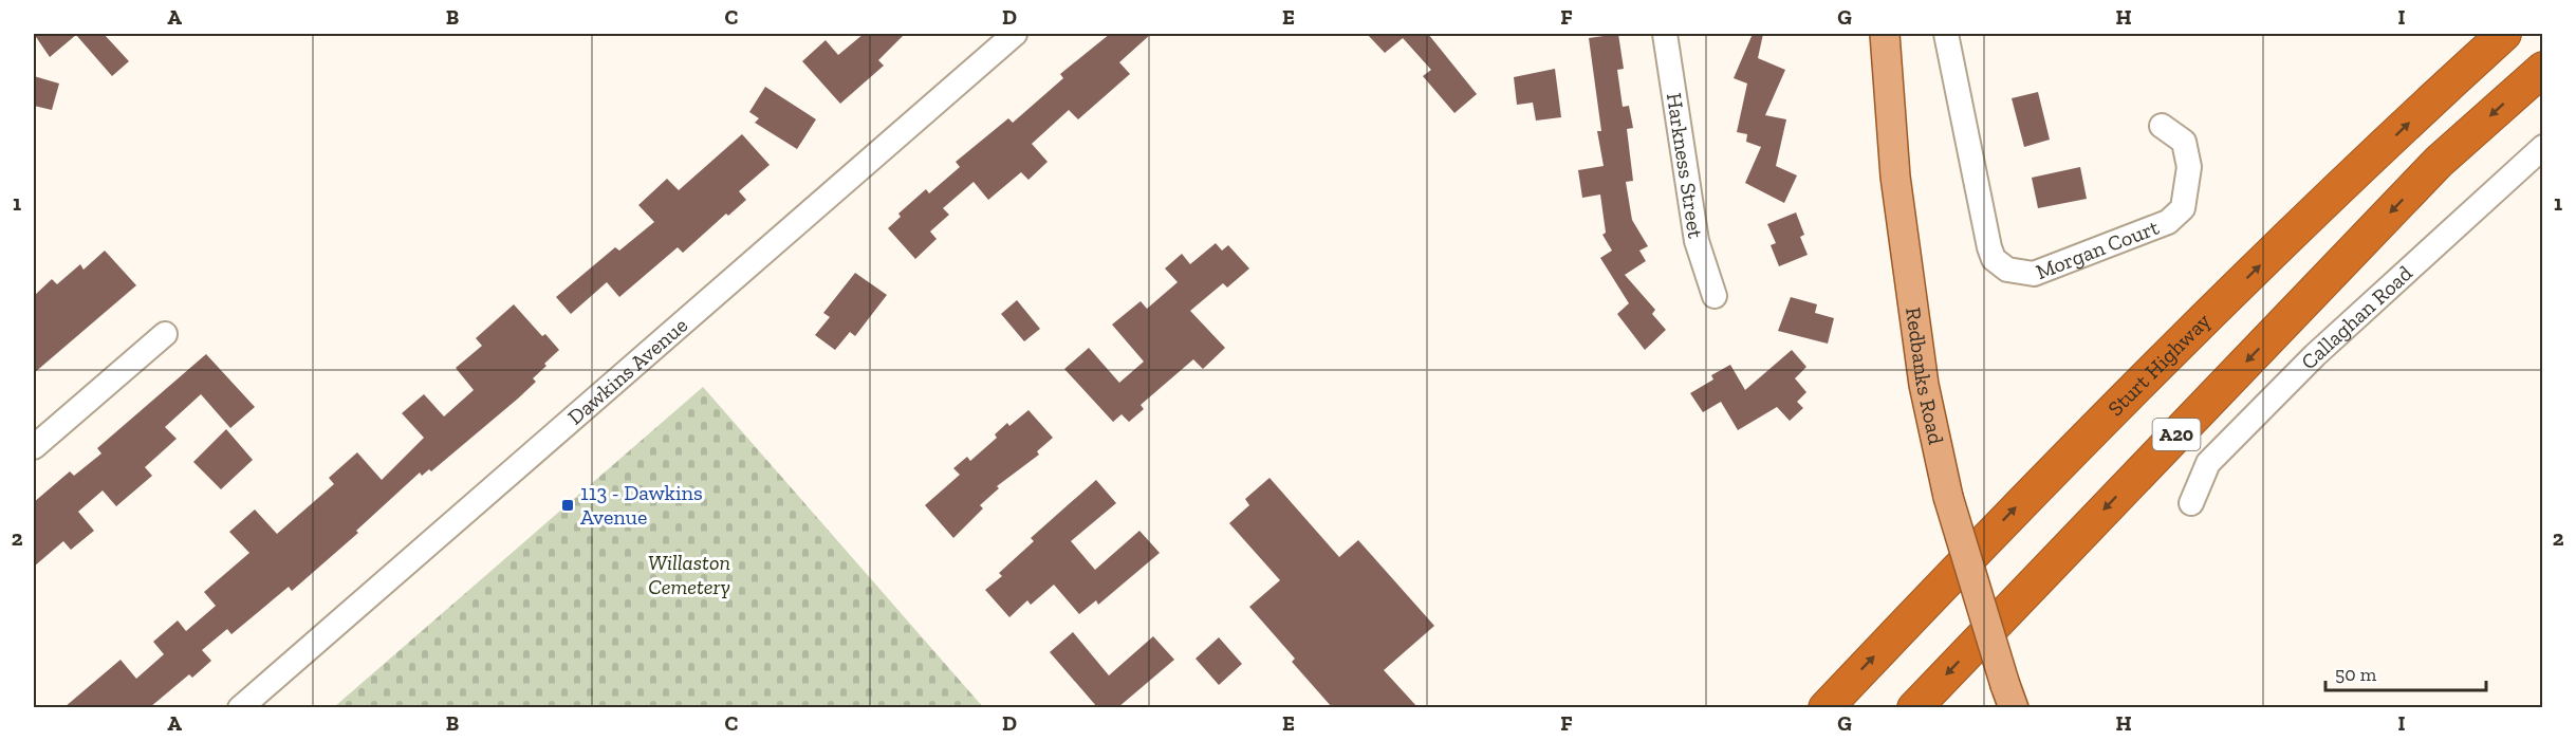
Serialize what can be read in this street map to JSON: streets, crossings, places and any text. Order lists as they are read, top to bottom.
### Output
{
  "streets": {
    "highway": ["Sturt Highway", "A20"],
    "main road": ["Redbanks Road"],
    "street": [
      "Harkness Street",
      "Morgan Court",
      "Callaghan Road",
      "Dawkins Avenue"
    ]
  },
  "parks": ["Willaston Cemetery"],
  "places": {
    "transit": ["113 - Dawkins Avenue"]
  },
  "scale_bar": "50 m",
  "grid": {
    "columns": [
      "A",
      "B",
      "C",
      "D",
      "E",
      "F",
      "G",
      "H",
      "I"
    ],
    "rows": ["1", "2"]
  }
}
